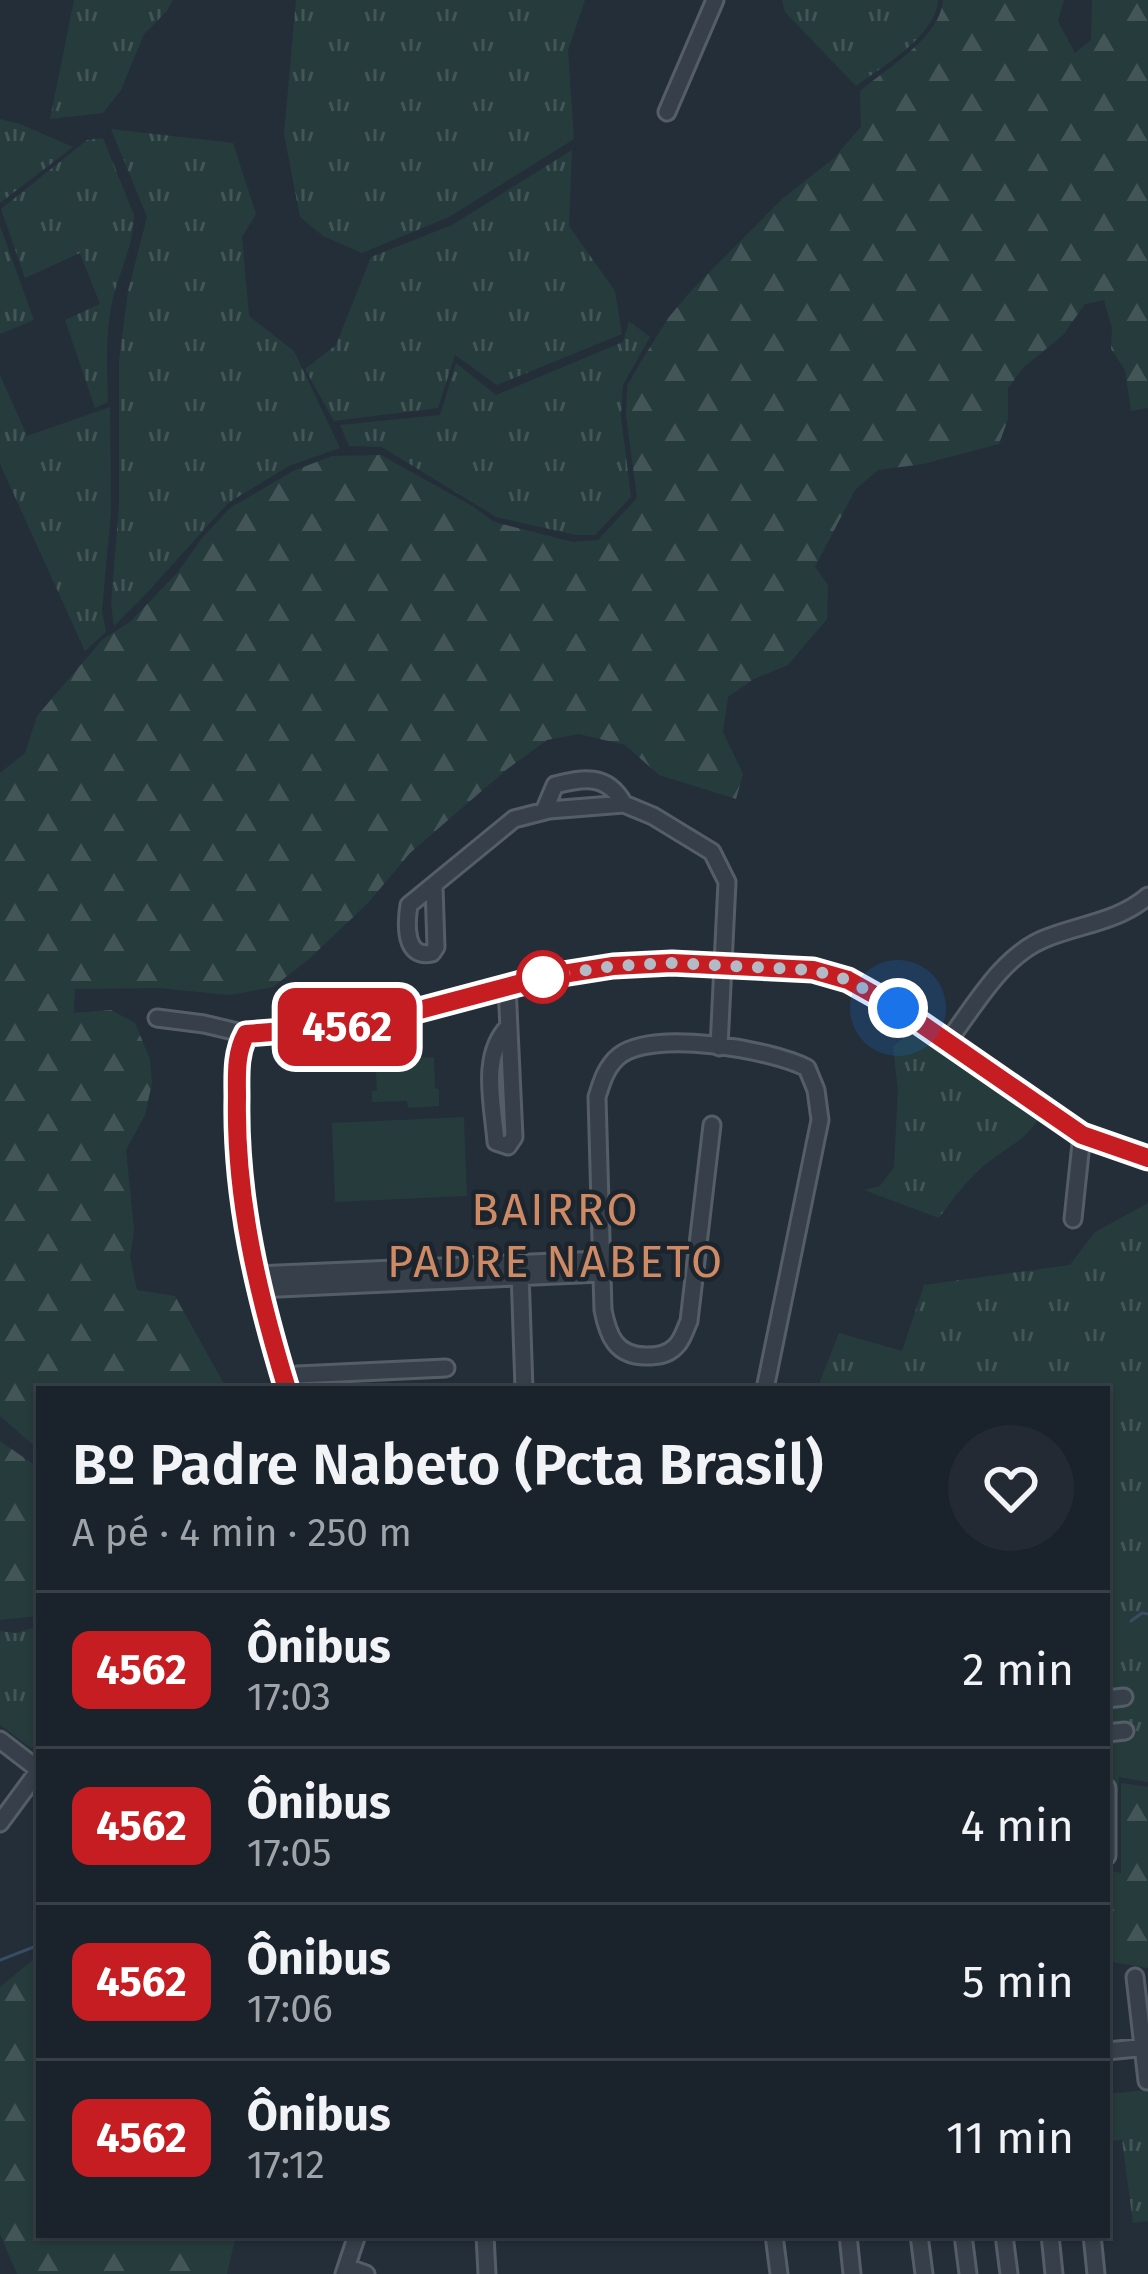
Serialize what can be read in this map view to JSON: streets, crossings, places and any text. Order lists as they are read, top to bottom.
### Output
{
  "districts": ["BAIRRO PADRE NABETO"],
  "lines": ["bus line 4562"],
  "page": {
    "on_map": "4562",
    "heading": ["Bº Padre Nabeto (Pcta Brasil)", "A pé · 4 min · 250 m"],
    "list": [
      {
        "mark": "4562",
        "name": "Ônibus",
        "note": "17:03",
        "value": "2 min"
      },
      {
        "mark": "4562",
        "name": "Ônibus",
        "note": "17:05",
        "value": "4 min"
      },
      {
        "mark": "4562",
        "name": "Ônibus",
        "note": "17:06",
        "value": "5 min"
      },
      {
        "mark": "4562",
        "name": "Ônibus",
        "note": "17:12",
        "value": "11 min"
      }
    ]
  }
}
